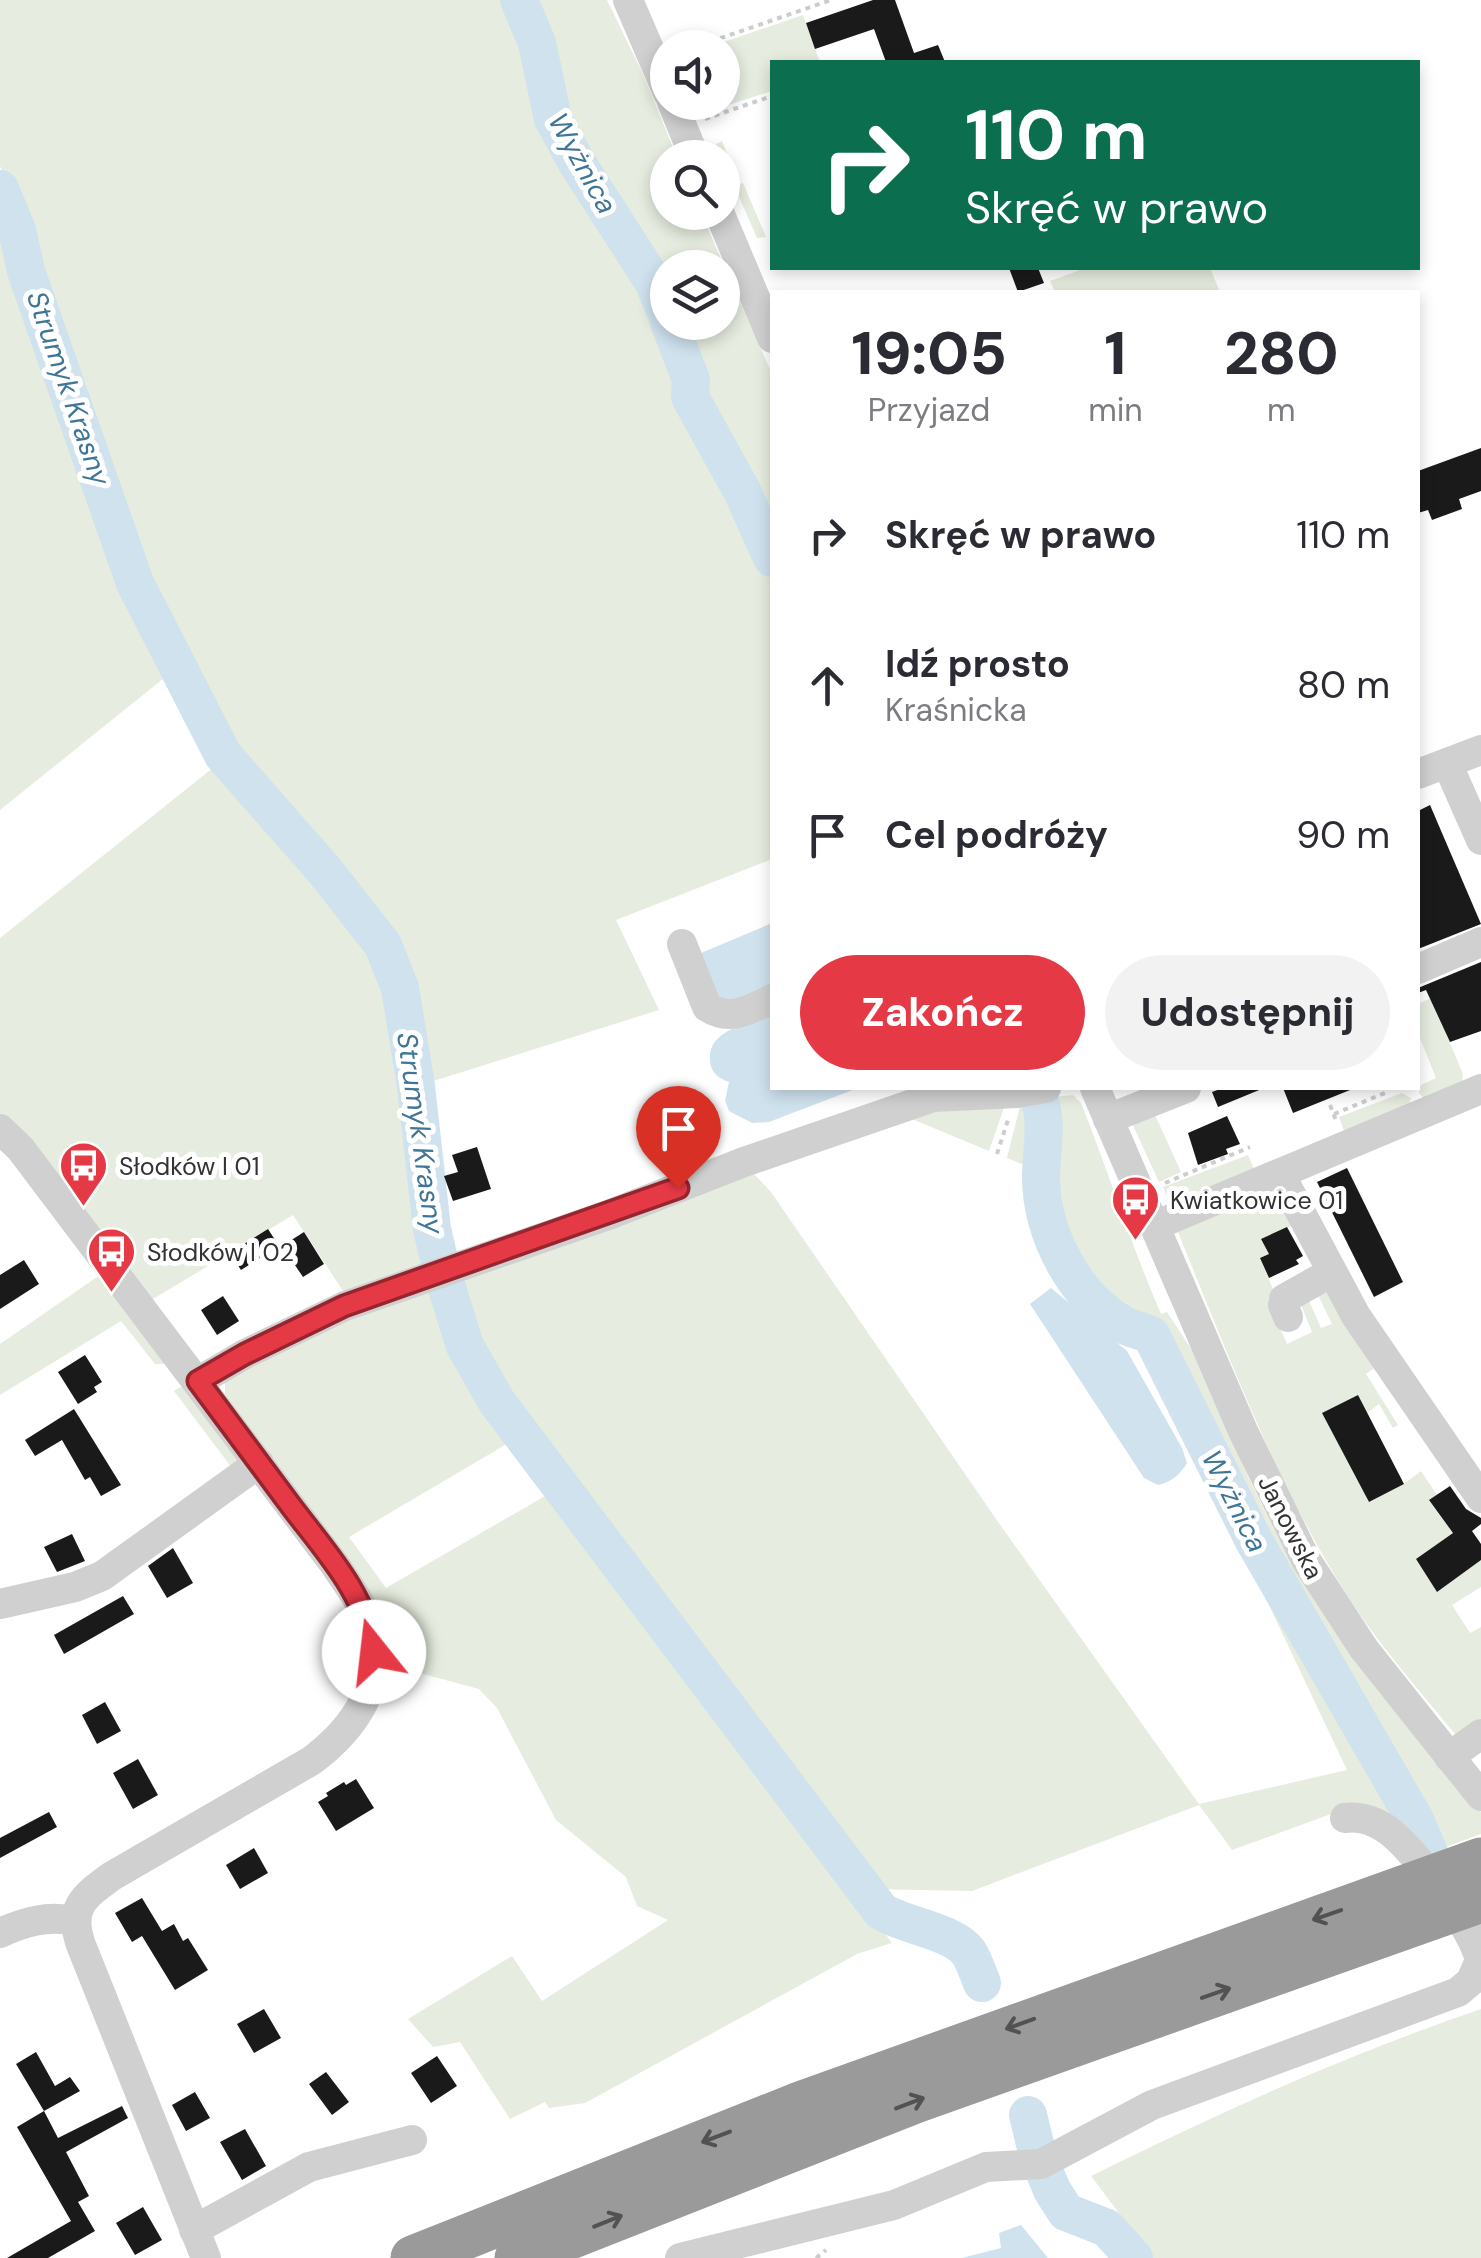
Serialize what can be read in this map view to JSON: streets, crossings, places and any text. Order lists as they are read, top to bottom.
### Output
{
  "streets": {
    "street": ["Janowska"]
  },
  "water": ["Wyżnica", "Strumyk Krasny"],
  "places": {
    "bus stop": ["Słodków I 01", "Kwiatkowice 01", "Słodków I 02"]
  },
  "page": {
    "turn": ["110 m", "Skręć w prawo"],
    "eta": [
      "19:05",
      "Przyjazd",
      "1",
      "min",
      "280",
      "m"
    ],
    "list": [
      {
        "name": "Skręć w prawo",
        "value": "110 m"
      },
      {
        "name": "Idź prosto",
        "note": "Kraśnicka",
        "value": "80 m"
      },
      {
        "name": "Cel podróży",
        "value": "90 m"
      }
    ],
    "buttons": ["Zakończ", "Udostępnij"]
  }
}
